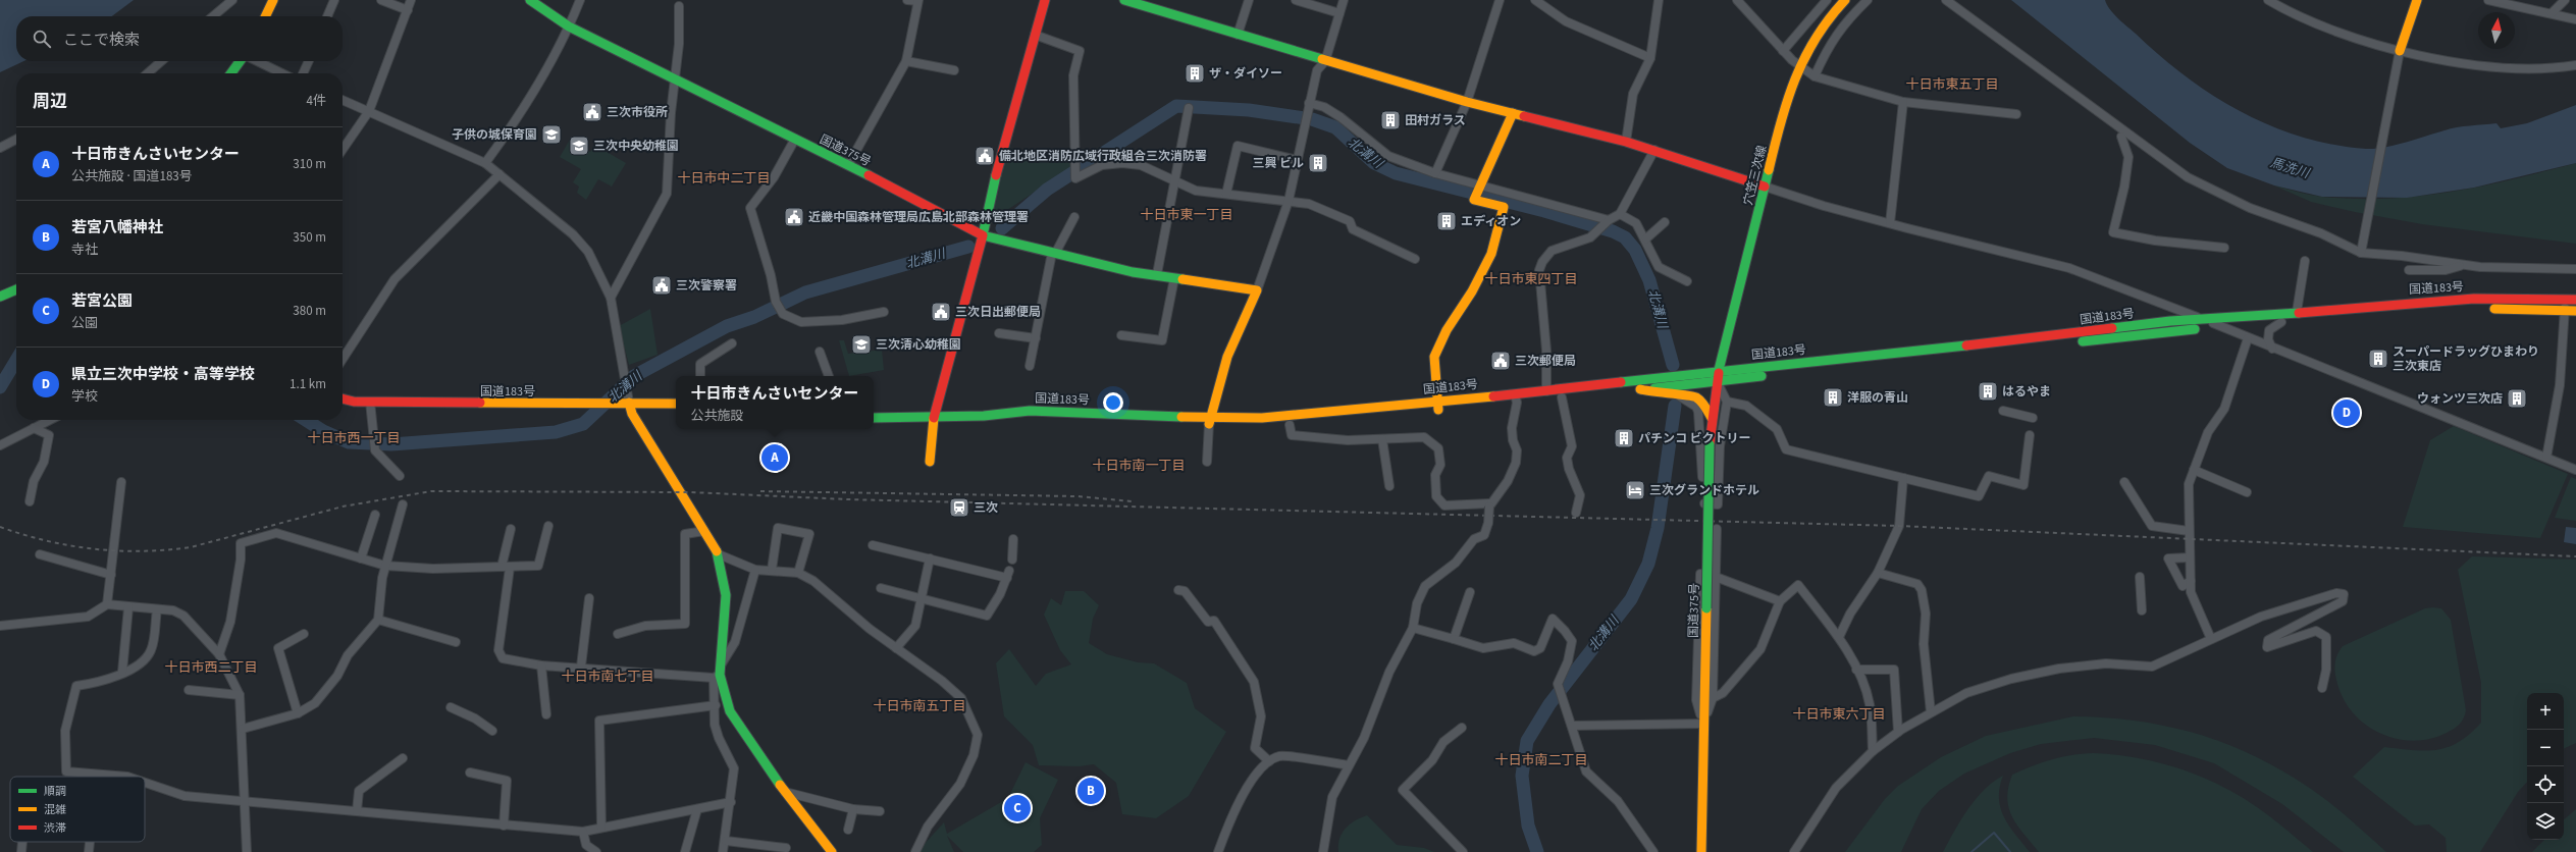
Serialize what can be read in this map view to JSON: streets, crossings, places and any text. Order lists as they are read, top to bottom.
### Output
{
  "streets": {
    "main road": ["国道375号", "穴笠三次線", "国道183号"]
  },
  "crossings": [
    ["国道375号", "穴笠三次線"],
    ["国道375号", "国道183号"],
    ["穴笠三次線", "国道183号"]
  ],
  "districts": [
    "十日市東五丁目",
    "十日市中二丁目",
    "十日市東一丁目",
    "十日市東四丁目",
    "十日市西一丁目",
    "十日市南一丁目",
    "十日市西二丁目",
    "十日市南七丁目",
    "十日市南五丁目",
    "十日市東六丁目",
    "十日市南二丁目"
  ],
  "water": ["北溝川", "馬洗川"],
  "places": {
    "building": [
      "ザ・ダイソー",
      "田村ガラス",
      "三興 ビル",
      "エディオン",
      "スーパードラッグひまわり 三次東店",
      "はるやま",
      "洋服の青山",
      "ウォンツ三次店",
      "パチンコ ビクトリー"
    ],
    "public building": [
      "三次市役所",
      "備北地区消防広域行政組合三次消防署",
      "近畿中国森林管理局広島北部森林管理署",
      "三次警察署",
      "三次日出郵便局",
      "三次郵便局"
    ],
    "school or university": ["子供の城保育園", "三次中央幼稚園", "三次清心幼稚園"],
    "hotel": ["三次グランドホテル"],
    "station": ["三次"]
  },
  "legend": ["順調", "混雑", "渋滞"],
  "north": "top",
  "page": {
    "search": "ここで検索",
    "heading": ["周辺", "4件"],
    "list": [
      {
        "mark": "A",
        "name": "十日市きんさいセンター",
        "note": "公共施設 · 国道183号",
        "value": "310 m"
      },
      {
        "mark": "B",
        "name": "若宮八幡神社",
        "note": "寺社",
        "value": "350 m"
      },
      {
        "mark": "C",
        "name": "若宮公園",
        "note": "公園",
        "value": "380 m"
      },
      {
        "mark": "D",
        "name": "県立三次中学校・高等学校",
        "note": "学校",
        "value": "1.1 km"
      }
    ],
    "popup": ["十日市きんさいセンター", "公共施設"],
    "pins": [
      "D",
      "A",
      "B",
      "C"
    ],
    "map_buttons": ["+", "−"]
  }
}
